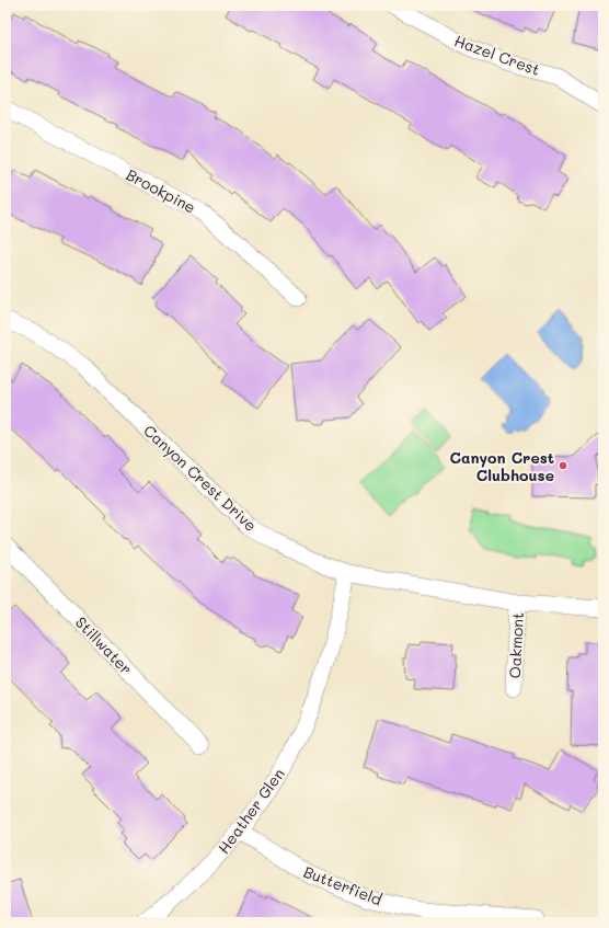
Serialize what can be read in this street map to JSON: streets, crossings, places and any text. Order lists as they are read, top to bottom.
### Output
{
  "streets": {
    "street": [
      "Hazel Crest",
      "Brookpine",
      "Canyon Crest Drive",
      "Stillwater",
      "Oakmont",
      "Heather Glen",
      "Butterfield"
    ]
  },
  "crossings": [
    ["Canyon Crest Drive", "Oakmont"],
    ["Canyon Crest Drive", "Heather Glen"],
    ["Heather Glen", "Butterfield"]
  ],
  "places": ["Canyon Crest Clubhouse"]
}
